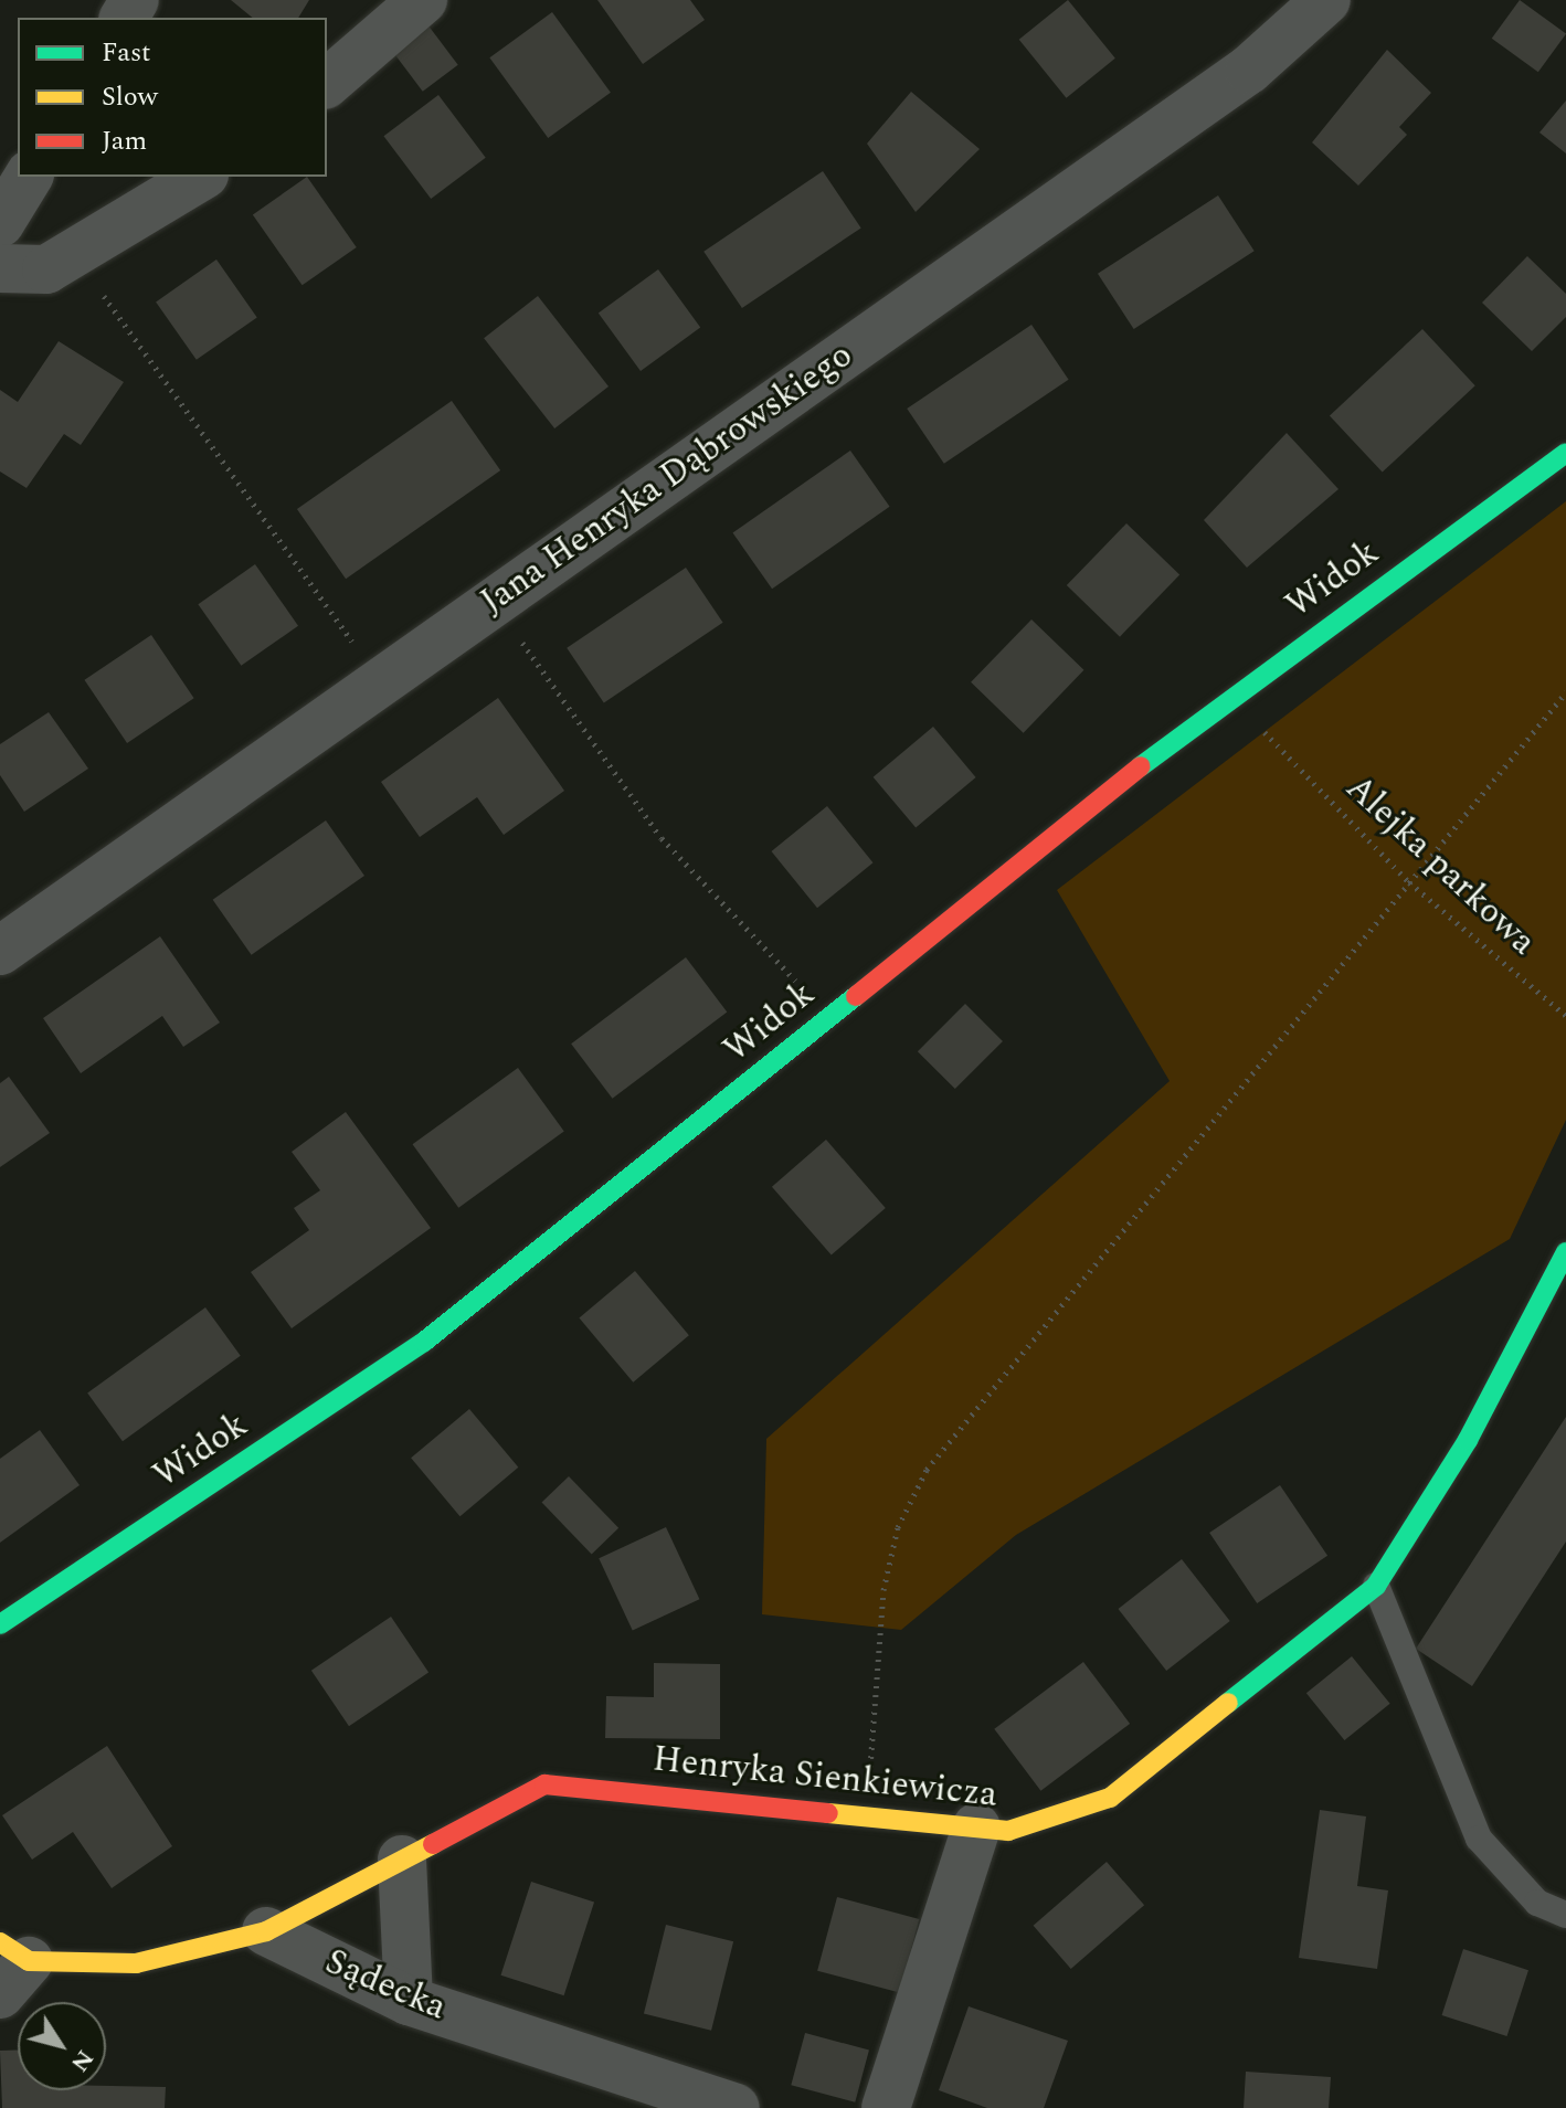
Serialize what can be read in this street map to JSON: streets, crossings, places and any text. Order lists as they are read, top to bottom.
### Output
{
  "streets": {
    "street": [
      "Jana Henryka Dąbrowskiego",
      "Widok",
      "Henryka Sienkiewicza",
      "Sądecka"
    ],
    "path": ["Alejka parkowa"]
  },
  "crossings": [
    ["Henryka Sienkiewicza", "Sądecka"]
  ],
  "legend": ["Fast", "Slow", "Jam"],
  "north": "bottom right"
}
